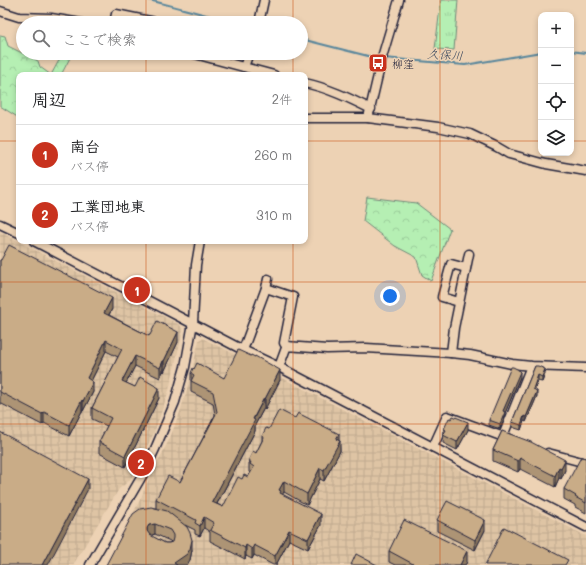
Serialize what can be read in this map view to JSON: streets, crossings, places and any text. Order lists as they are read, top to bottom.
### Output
{
  "water": ["久保川"],
  "places": {
    "bus stop": ["柳窪"]
  },
  "page": {
    "map_buttons": ["+", "−"],
    "search": "ここで検索",
    "heading": ["周辺", "2件"],
    "list": [
      {
        "mark": "1",
        "name": "南台",
        "note": "バス停",
        "value": "260 m"
      },
      {
        "mark": "2",
        "name": "工業団地東",
        "note": "バス停",
        "value": "310 m"
      }
    ],
    "pins": ["1", "2"]
  }
}
